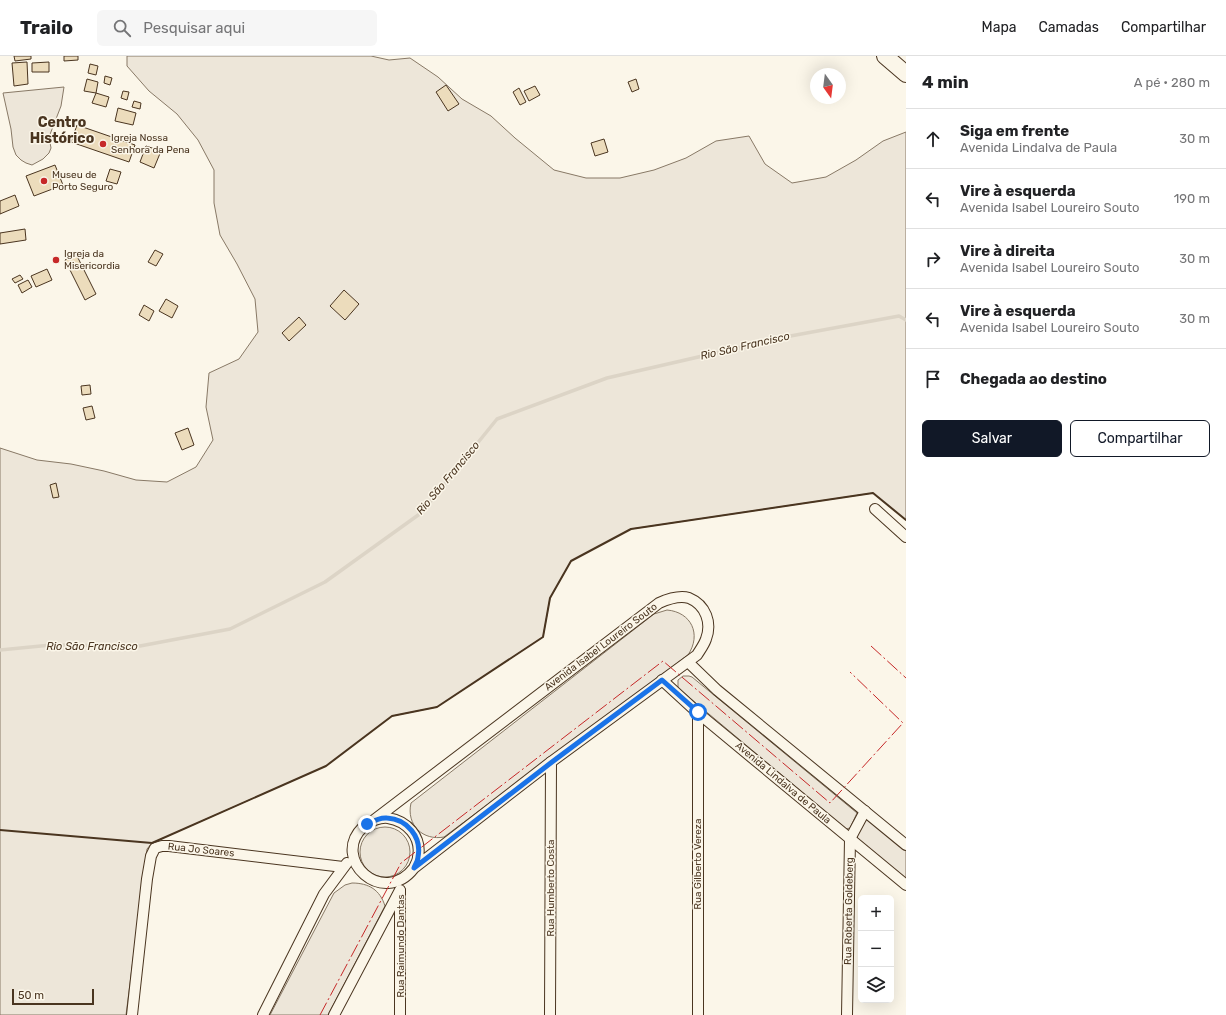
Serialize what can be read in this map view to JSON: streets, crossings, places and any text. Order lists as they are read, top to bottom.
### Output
{
  "streets": {
    "street": [
      "Avenida Isabel Loureiro Souto",
      "Avenida Lindalva de Paula",
      "Rua Jo Soares",
      "Rua Gilberto Vereza",
      "Rua Humberto Costa",
      "Rua Roberta Goldeberg",
      "Rua Raimundo Dantas"
    ]
  },
  "crossings": [
    ["Avenida Isabel Loureiro Souto", "Avenida Lindalva de Paula"],
    ["Avenida Isabel Loureiro Souto", "Rua Humberto Costa"],
    ["Avenida Isabel Loureiro Souto", "Rua Raimundo Dantas"],
    ["Avenida Lindalva de Paula", "Rua Gilberto Vereza"],
    ["Avenida Lindalva de Paula", "Rua Roberta Goldeberg"]
  ],
  "districts": ["Centro Histórico"],
  "water": ["Rio São Francisco"],
  "places": ["Igreja Nossa Senhora da Pena", "Museu de Porto Seguro", "Igreja da Misericordia"],
  "scale_bar": "50 m",
  "north": "bottom",
  "page": {
    "header": "Trailo",
    "search": "Pesquisar aqui",
    "nav": ["Mapa", "Camadas", "Compartilhar"],
    "heading": ["4 min", "A pé · 280 m"],
    "list": [
      ["Siga em frente", "Avenida Lindalva de Paula", "30 m"],
      ["Vire à esquerda", "Avenida Isabel Loureiro Souto", "190 m"],
      ["Vire à direita", "Avenida Isabel Loureiro Souto", "30 m"],
      ["Vire à esquerda", "Avenida Isabel Loureiro Souto", "30 m"],
      "Chegada ao destino"
    ],
    "buttons": ["Salvar", "Compartilhar"],
    "map_buttons": ["+", "−"],
    "scale": "50 m"
  }
}
